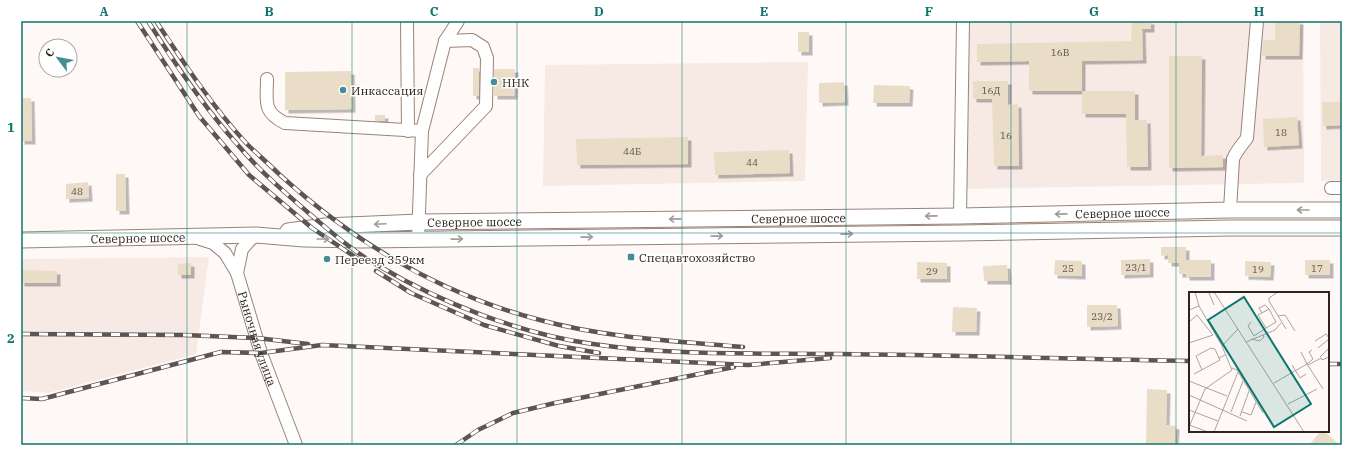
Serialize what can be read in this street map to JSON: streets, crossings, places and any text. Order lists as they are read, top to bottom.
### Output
{
  "streets": {
    "main road": ["Северное шоссе"],
    "street": ["Рыночная улица"]
  },
  "crossings": [
    ["Северное шоссе", "Рыночная улица"]
  ],
  "places": {
    "other": ["ННК", "Инкассация", "Переезд 359км"],
    "transit": ["Спецавтохозяйство"]
  },
  "house_numbers": [
    "16В",
    "16Д",
    "18",
    "16",
    "44Б",
    "44",
    "48",
    "23/1",
    "25",
    "17",
    "19",
    "29",
    "23/2"
  ],
  "north": "top left",
  "grid": {
    "columns": [
      "A",
      "B",
      "C",
      "D",
      "E",
      "F",
      "G",
      "H"
    ],
    "rows": ["1", "2"]
  }
}
